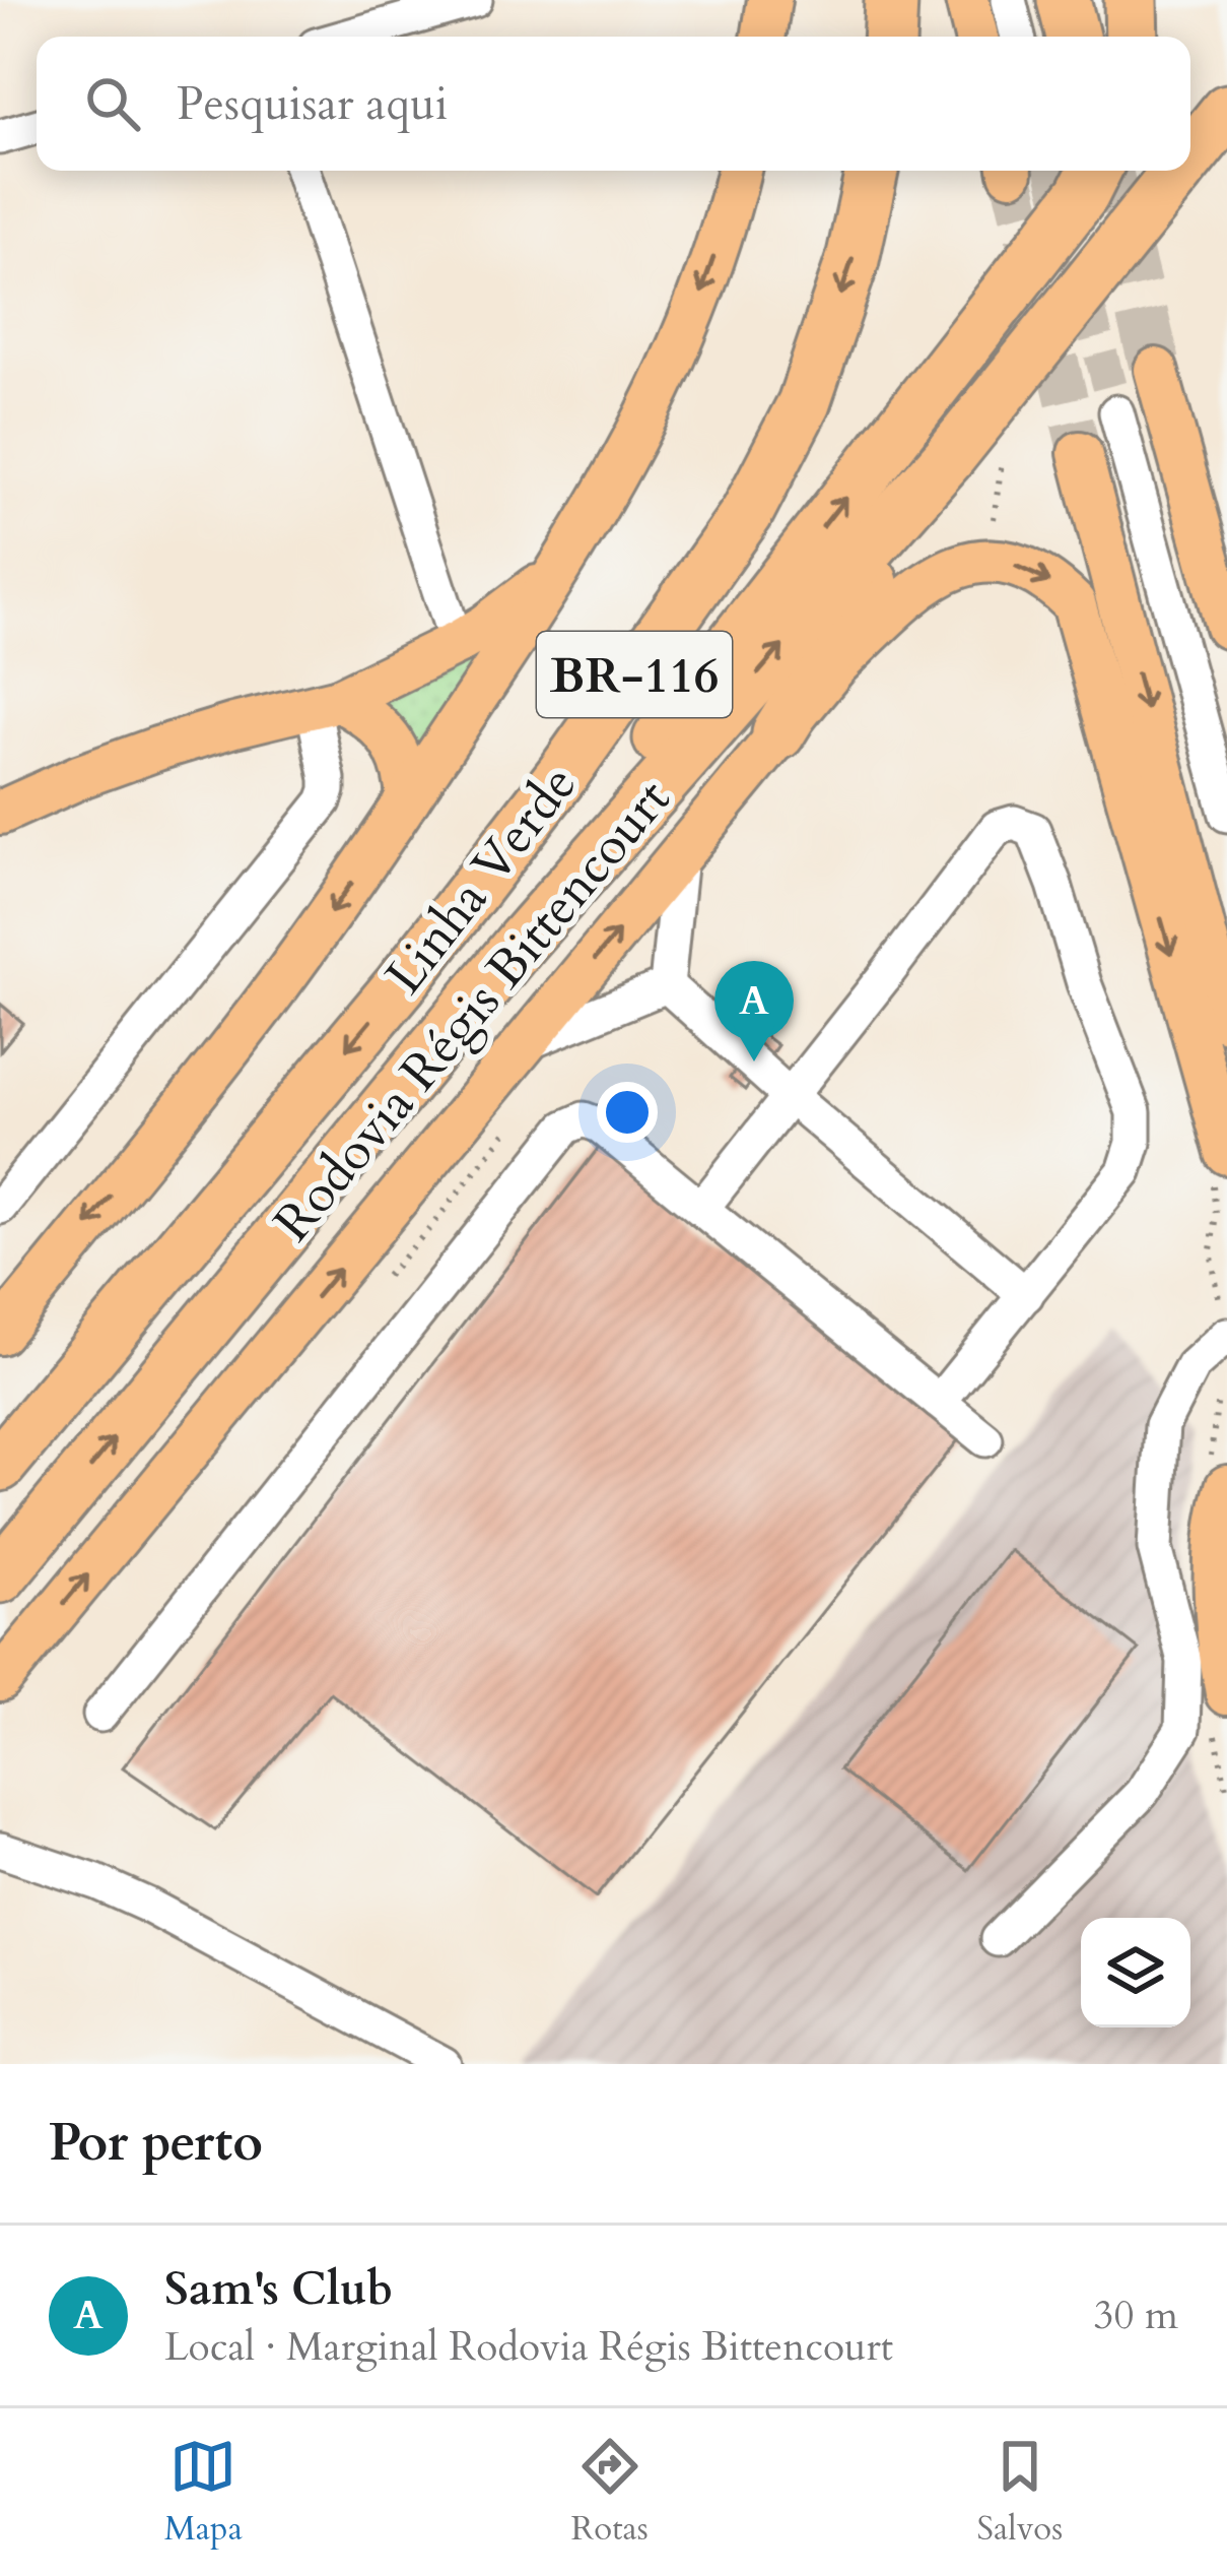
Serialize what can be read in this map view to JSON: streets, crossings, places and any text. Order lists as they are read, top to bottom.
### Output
{
  "streets": {
    "highway": ["BR-116", "Linha Verde", "Rodovia Régis Bittencourt"]
  },
  "crossings": [
    ["BR-116", "Rodovia Régis Bittencourt"],
    ["Linha Verde", "Rodovia Régis Bittencourt"]
  ],
  "page": {
    "search": "Pesquisar aqui",
    "pins": "A",
    "heading": "Por perto",
    "list": [
      {
        "mark": "A",
        "name": "Sam's Club",
        "note": "Local · Marginal Rodovia Régis Bittencourt",
        "value": "30 m"
      }
    ],
    "nav": ["Mapa", "Rotas", "Salvos"]
  }
}
